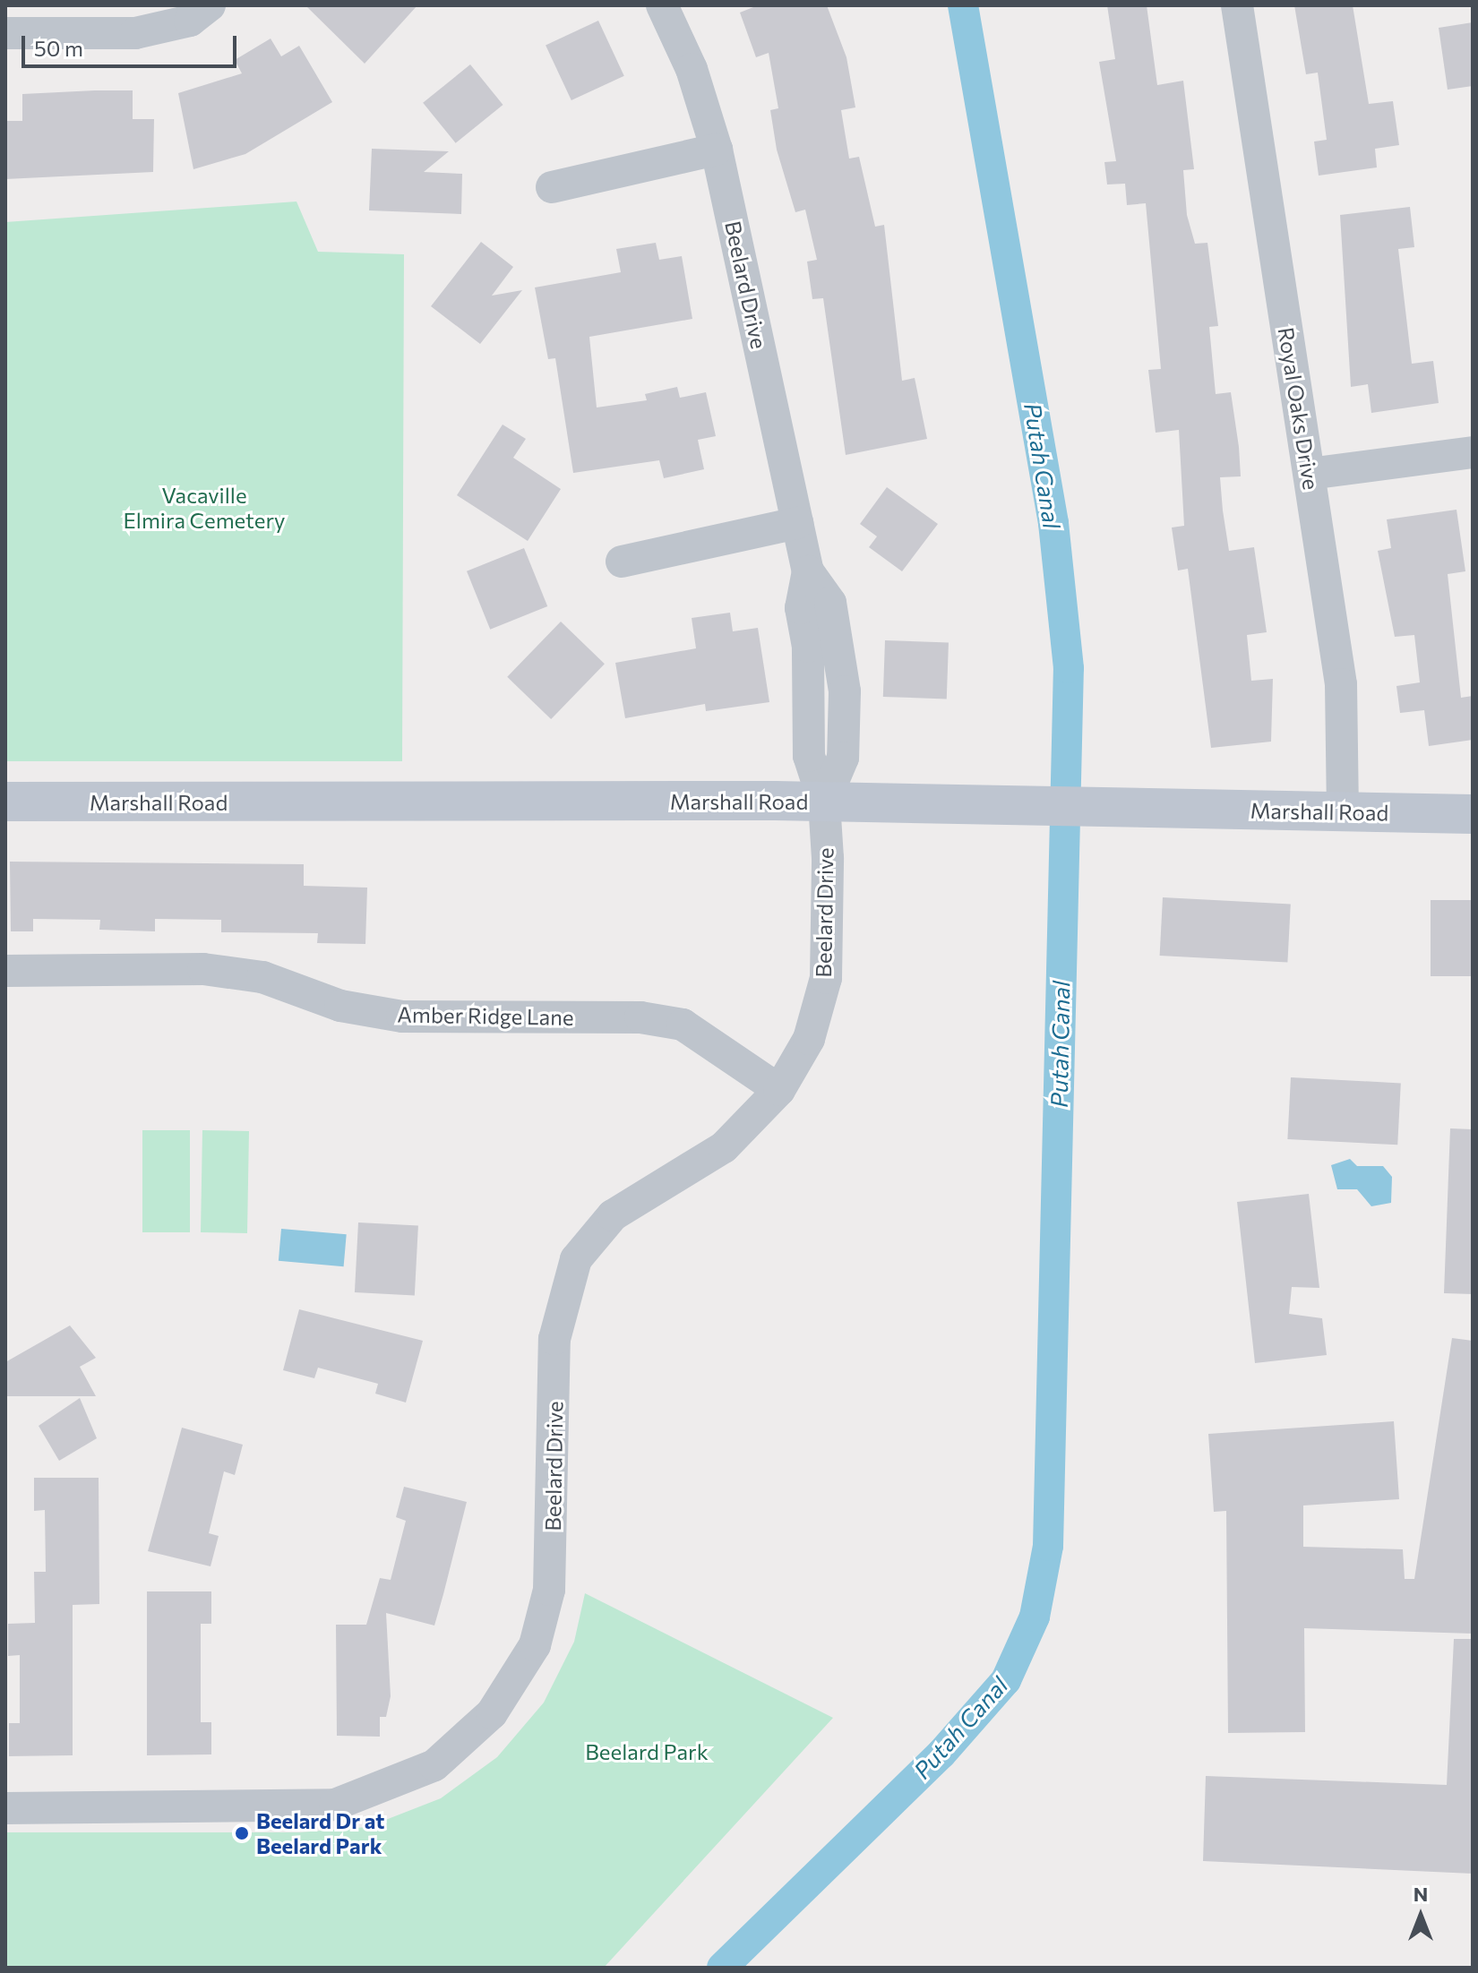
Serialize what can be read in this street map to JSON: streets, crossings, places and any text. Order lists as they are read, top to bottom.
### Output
{
  "streets": {
    "street": [
      "Beelard Drive",
      "Royal Oaks Drive",
      "Marshall Road",
      "Amber Ridge Lane"
    ]
  },
  "crossings": [
    ["Beelard Drive", "Marshall Road"],
    ["Beelard Drive", "Amber Ridge Lane"],
    ["Royal Oaks Drive", "Marshall Road"]
  ],
  "water": ["Putah Canal"],
  "parks": ["Vacaville Elmira Cemetery", "Beelard Park"],
  "places": ["Beelard Dr at Beelard Park"],
  "scale_bar": "50 m",
  "north": "top"
}
